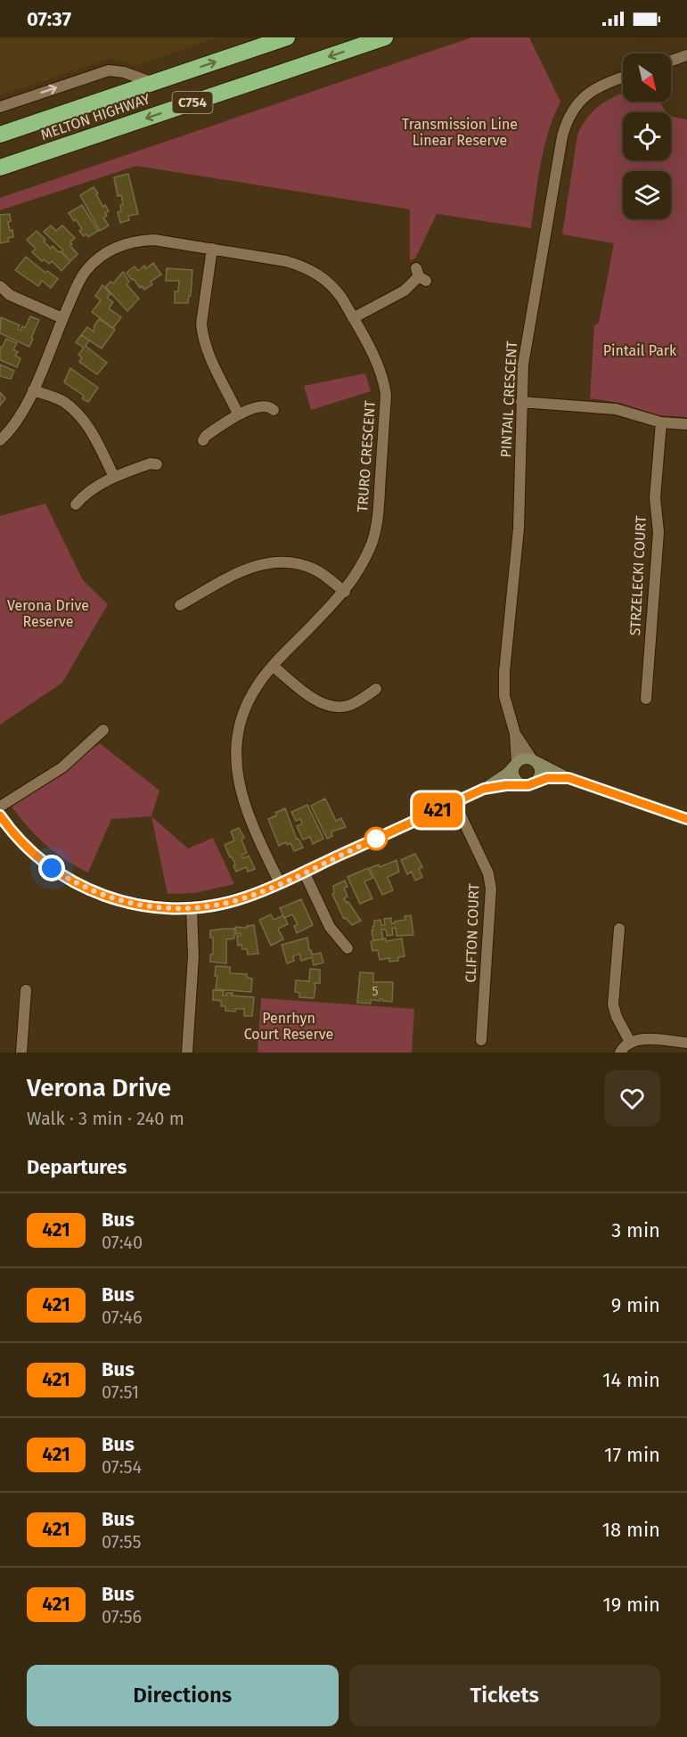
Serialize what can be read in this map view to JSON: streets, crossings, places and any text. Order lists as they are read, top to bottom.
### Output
{
  "streets": {
    "highway": ["C754", "MELTON HIGHWAY"],
    "street": [
      "PINTAIL CRESCENT",
      "TRURO CRESCENT",
      "STRZELECKI COURT",
      "CLIFTON COURT"
    ]
  },
  "parks": [
    "Transmission Line Linear Reserve",
    "Pintail Park",
    "Verona Drive Reserve",
    "Penrhyn Court Reserve"
  ],
  "lines": ["bus line 421"],
  "house_numbers": ["5"],
  "north": "bottom right",
  "page": {
    "status": "07:37",
    "on_map": "421",
    "heading": [
      ["Verona Drive", "Walk · 3 min · 240 m"],
      "Departures"
    ],
    "list": [
      {
        "mark": "421",
        "name": "Bus",
        "note": "07:40",
        "value": "3 min"
      },
      {
        "mark": "421",
        "name": "Bus",
        "note": "07:46",
        "value": "9 min"
      },
      {
        "mark": "421",
        "name": "Bus",
        "note": "07:51",
        "value": "14 min"
      },
      {
        "mark": "421",
        "name": "Bus",
        "note": "07:54",
        "value": "17 min"
      },
      {
        "mark": "421",
        "name": "Bus",
        "note": "07:55",
        "value": "18 min"
      },
      {
        "mark": "421",
        "name": "Bus",
        "note": "07:56",
        "value": "19 min"
      }
    ],
    "buttons": ["Directions", "Tickets"]
  }
}
